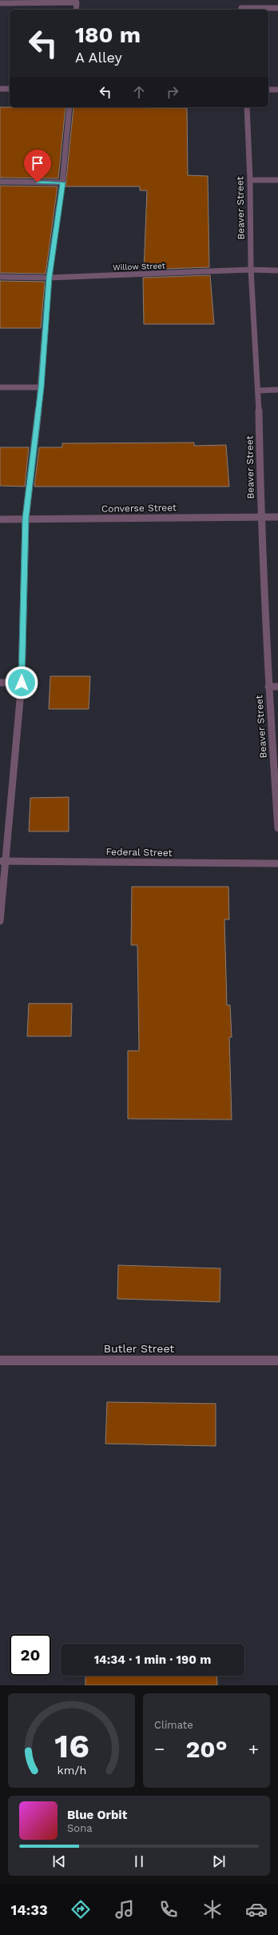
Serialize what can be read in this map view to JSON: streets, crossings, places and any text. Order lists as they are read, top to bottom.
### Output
{
  "streets": {
    "street": [
      "Beaver Street",
      "Willow Street",
      "Converse Street",
      "Federal Street",
      "Butler Street"
    ]
  },
  "crossings": [
    ["Beaver Street", "Willow Street"],
    ["Beaver Street", "Converse Street"]
  ],
  "page": {
    "turn": ["180 m", "A Alley"],
    "limit": "20",
    "trip": "14:34 · 1 min · 190 m",
    "tile": "Climate",
    "heat": ["−", "20°", "+"],
    "song": ["Blue Orbit", "Sona"],
    "tabs": "14:33",
    "gauge": ["16", "km/h"]
  }
}
